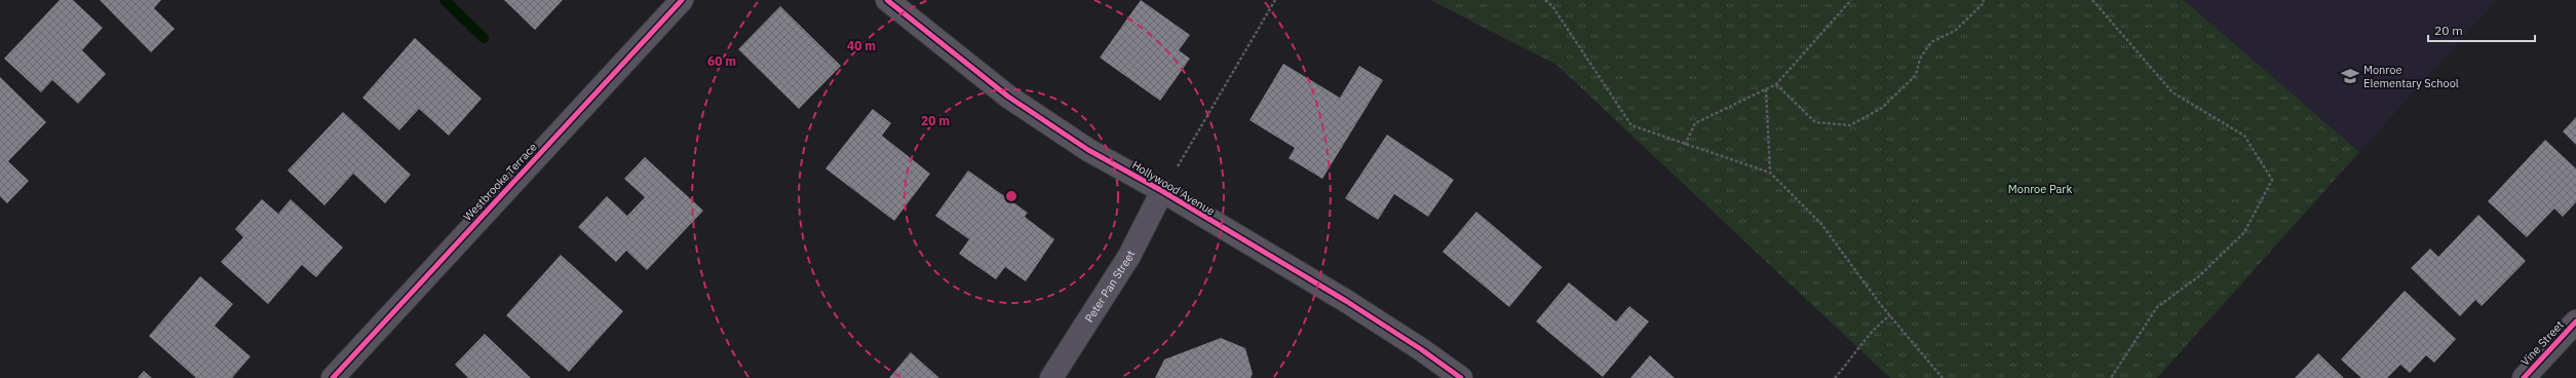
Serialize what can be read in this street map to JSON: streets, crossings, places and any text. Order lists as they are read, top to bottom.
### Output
{
  "streets": {
    "street": [
      "Westbrooke Terrace",
      "Hollywood Avenue",
      "Peter Pan Street",
      "Vine Street"
    ]
  },
  "crossings": [
    ["Hollywood Avenue", "Peter Pan Street"]
  ],
  "parks": ["Monroe Park"],
  "places": {
    "school or university": ["Monroe Elementary School"]
  },
  "scale_bar": "20 m",
  "rings": ["40 m", "60 m", "20 m"]
}
